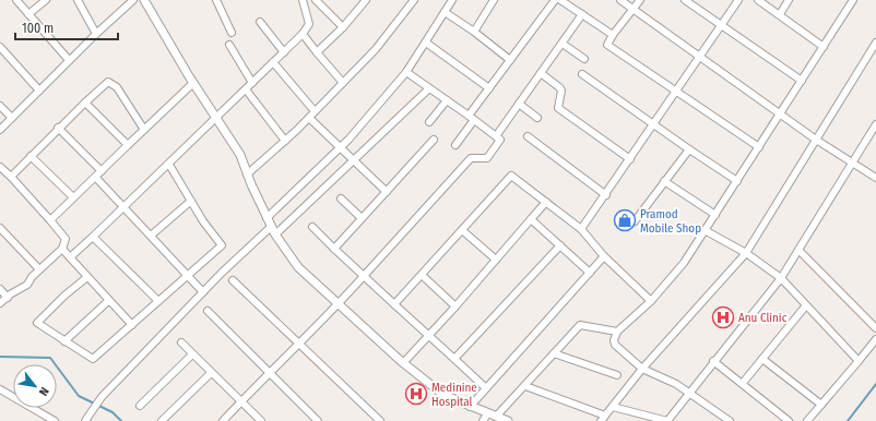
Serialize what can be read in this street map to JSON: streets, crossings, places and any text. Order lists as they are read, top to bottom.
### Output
{
  "places": {
    "shop": ["Pramod Mobile Shop"],
    "hospital": ["Anu Clinic", "Medinine Hospital"]
  },
  "scale_bar": "100 m",
  "north": "bottom right"
}
